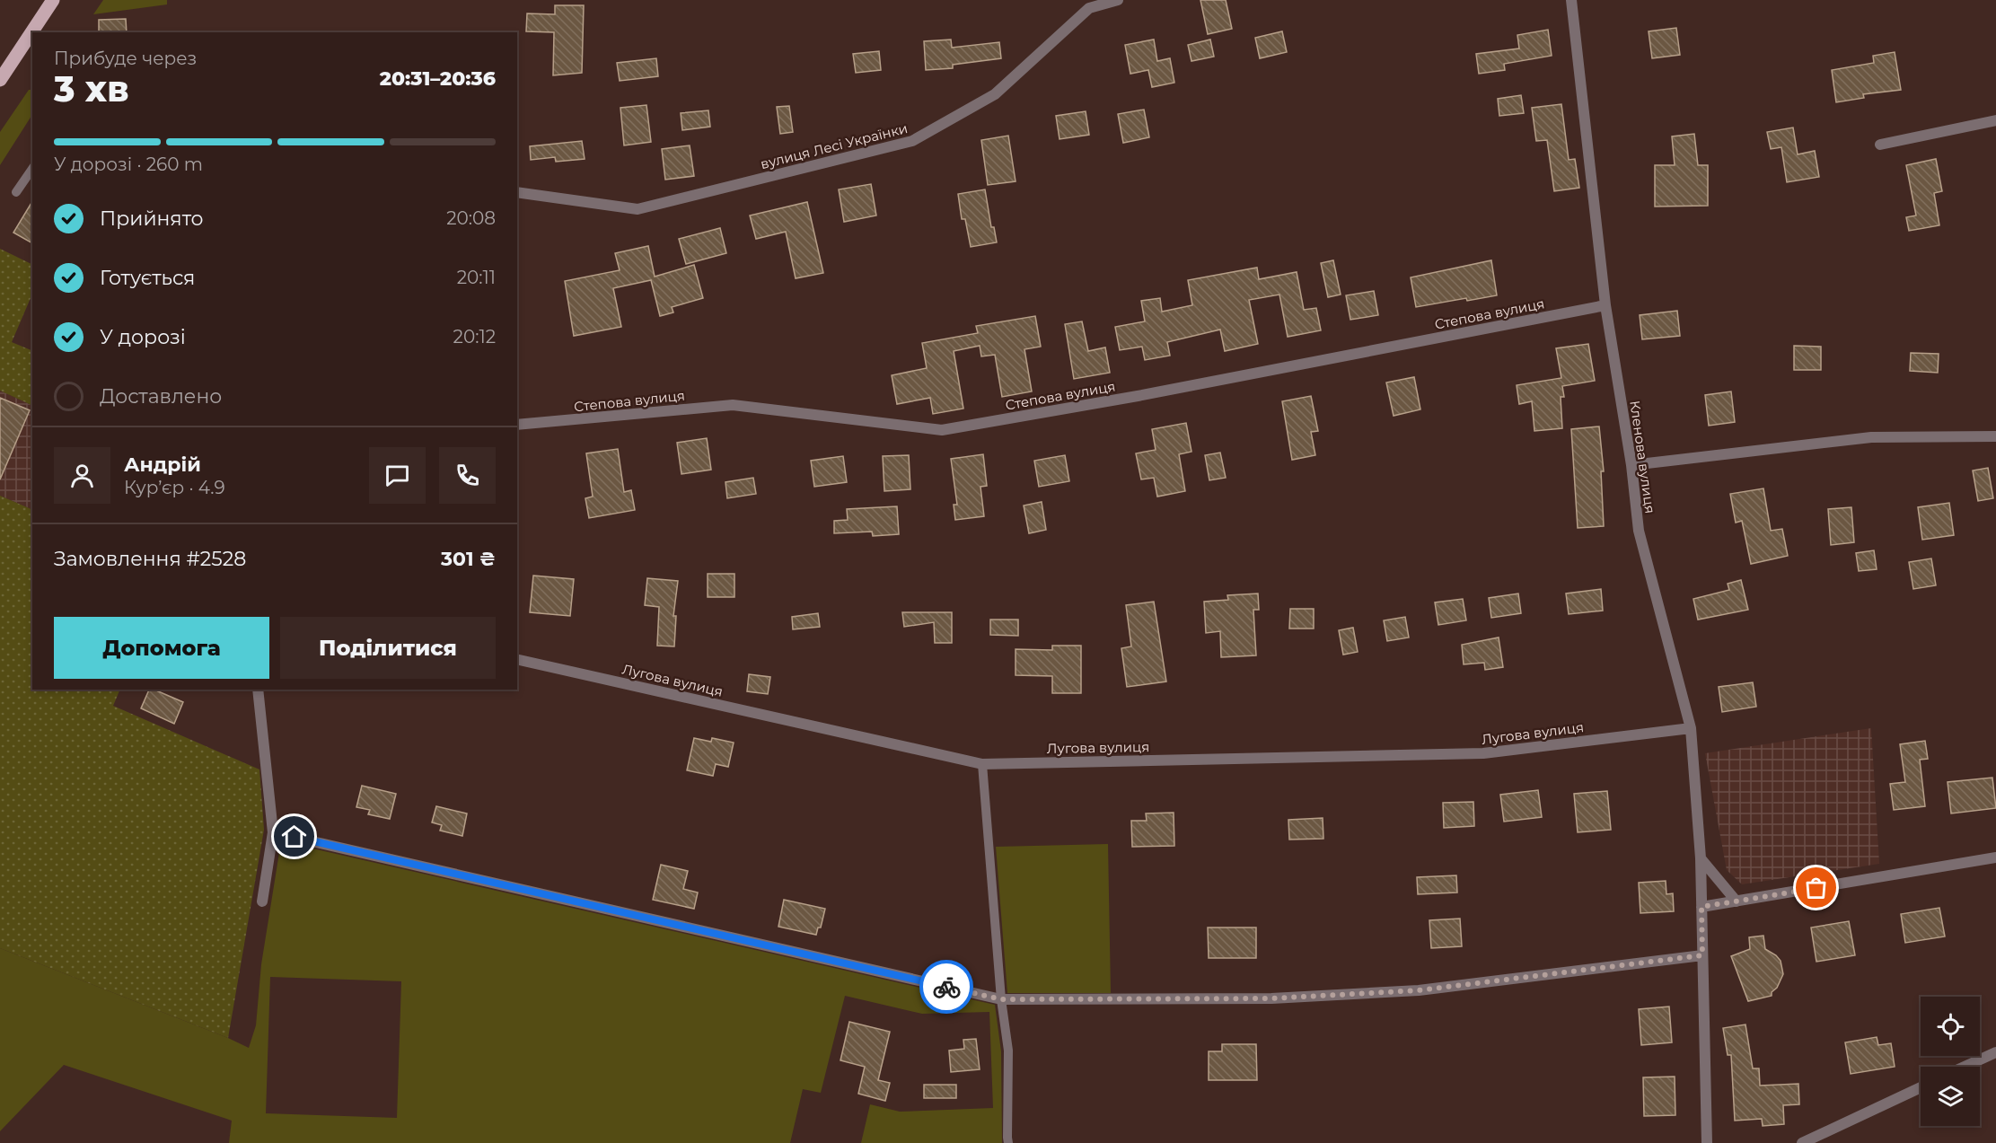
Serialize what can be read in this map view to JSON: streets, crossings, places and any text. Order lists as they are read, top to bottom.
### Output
{
  "streets": {
    "street": [
      "вулиця Лесі Українки",
      "Степова вулиця",
      "Кленова вулиця",
      "Лугова вулиця"
    ]
  },
  "crossings": [
    ["Степова вулиця", "Кленова вулиця"],
    ["Кленова вулиця", "Лугова вулиця"]
  ],
  "page": {
    "heading": ["3 хв", "Прибуде через", "20:31–20:36"],
    "panel": [
      "Андрій",
      "Кур’єр · 4.9",
      "Замовлення #2528",
      "301 ₴"
    ],
    "bar": "У дорозі · 260 m",
    "list": [
      ["Прийнято", "20:08"],
      ["Готується", "20:11"],
      ["У дорозі", "20:12"],
      "Доставлено"
    ],
    "buttons": ["Допомога", "Поділитися"]
  }
}
